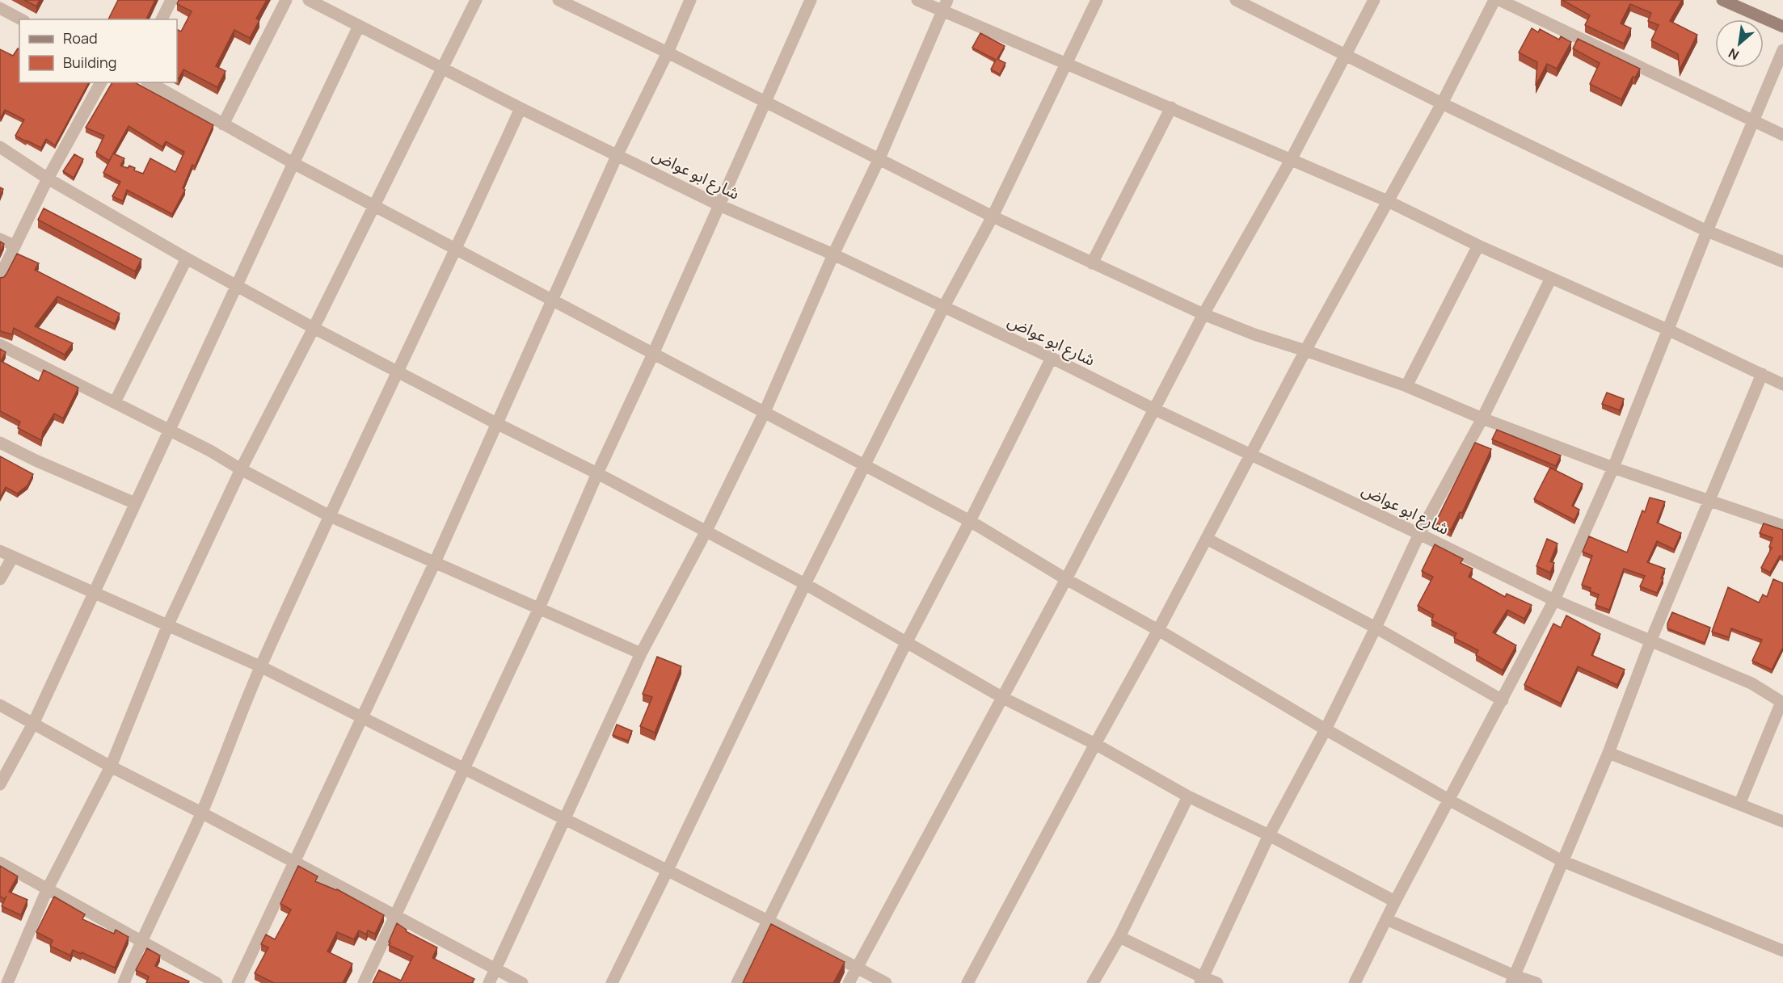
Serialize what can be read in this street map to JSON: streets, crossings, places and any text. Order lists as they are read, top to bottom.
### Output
{
  "streets": {
    "street": ["شارع ابو عواض"]
  },
  "legend": ["Road", "Building"],
  "north": "bottom left"
}
